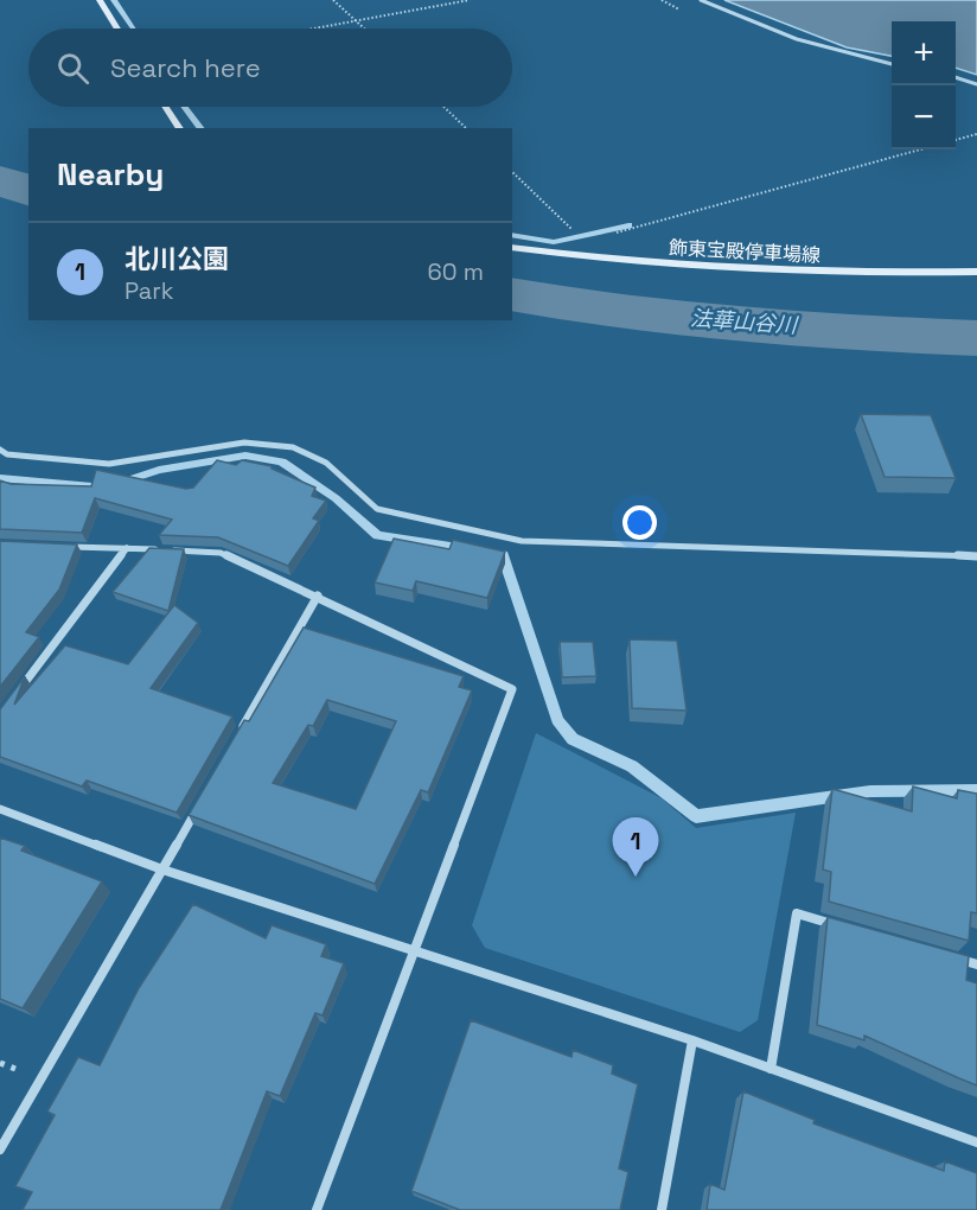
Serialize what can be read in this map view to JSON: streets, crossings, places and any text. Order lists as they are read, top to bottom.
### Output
{
  "streets": {
    "main road": ["飾東宝殿停車場線"]
  },
  "water": ["法華山谷川"],
  "page": {
    "map_buttons": ["+", "−"],
    "search": "Search here",
    "heading": "Nearby",
    "list": [
      {
        "mark": "1",
        "name": "北川公園",
        "note": "Park",
        "value": "60 m"
      }
    ],
    "pins": "1"
  }
}
